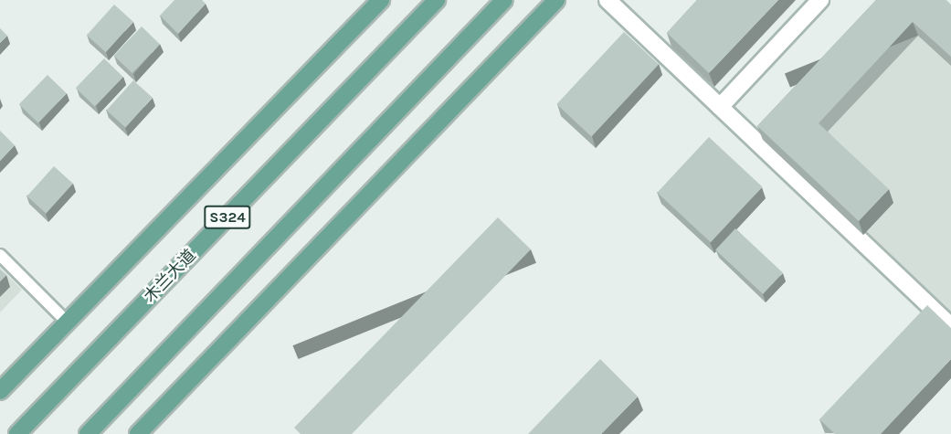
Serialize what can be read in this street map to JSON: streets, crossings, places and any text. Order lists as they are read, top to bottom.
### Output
{
  "streets": {
    "main road": ["S324", "木兰大道"]
  }
}
